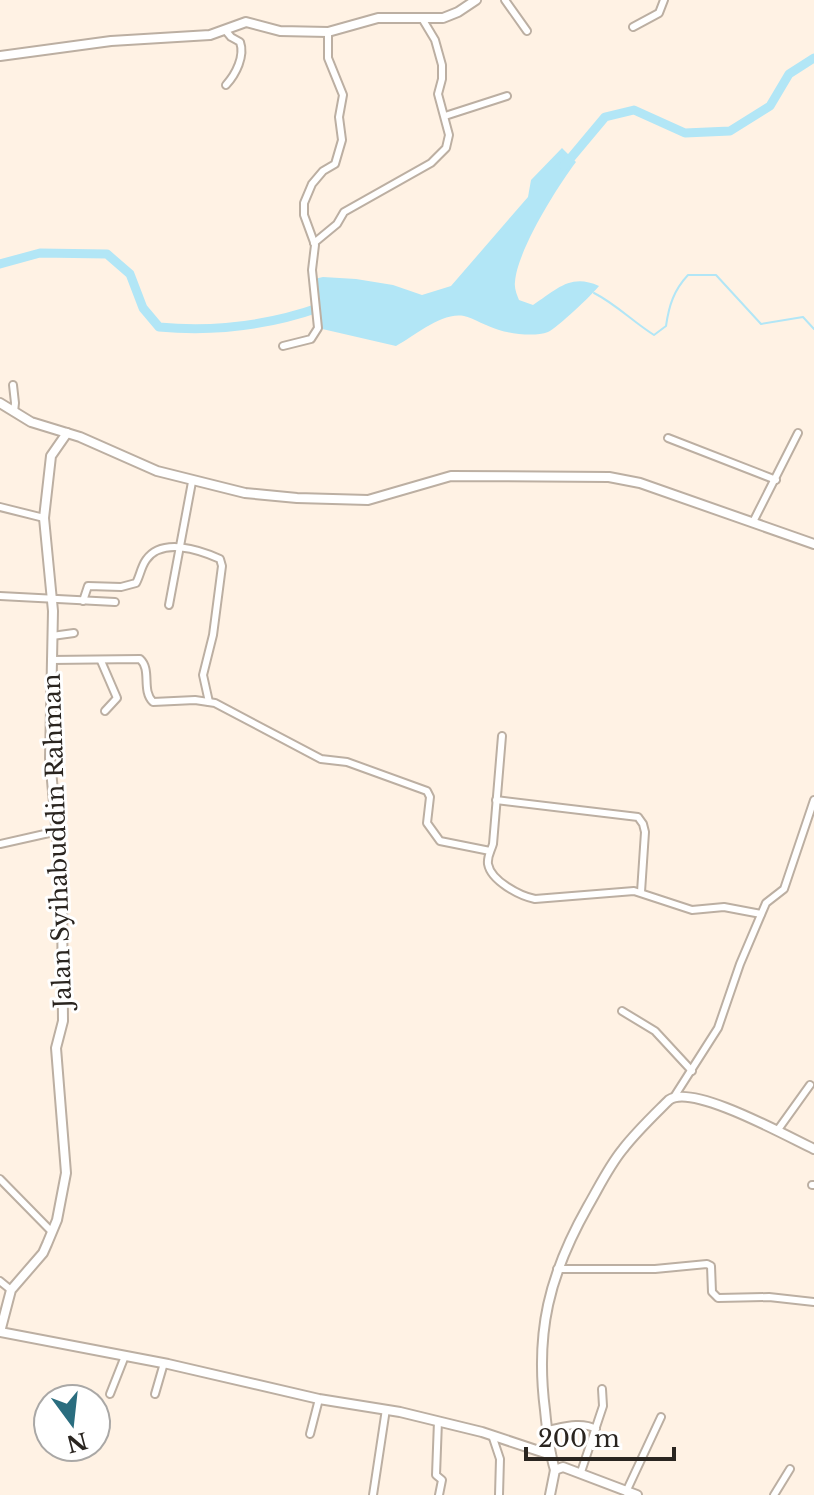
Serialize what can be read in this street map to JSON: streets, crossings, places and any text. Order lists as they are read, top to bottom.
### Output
{
  "streets": {
    "street": ["Jalan Syihabuddin Rahman"]
  },
  "scale_bar": "200 m",
  "north": "bottom"
}
